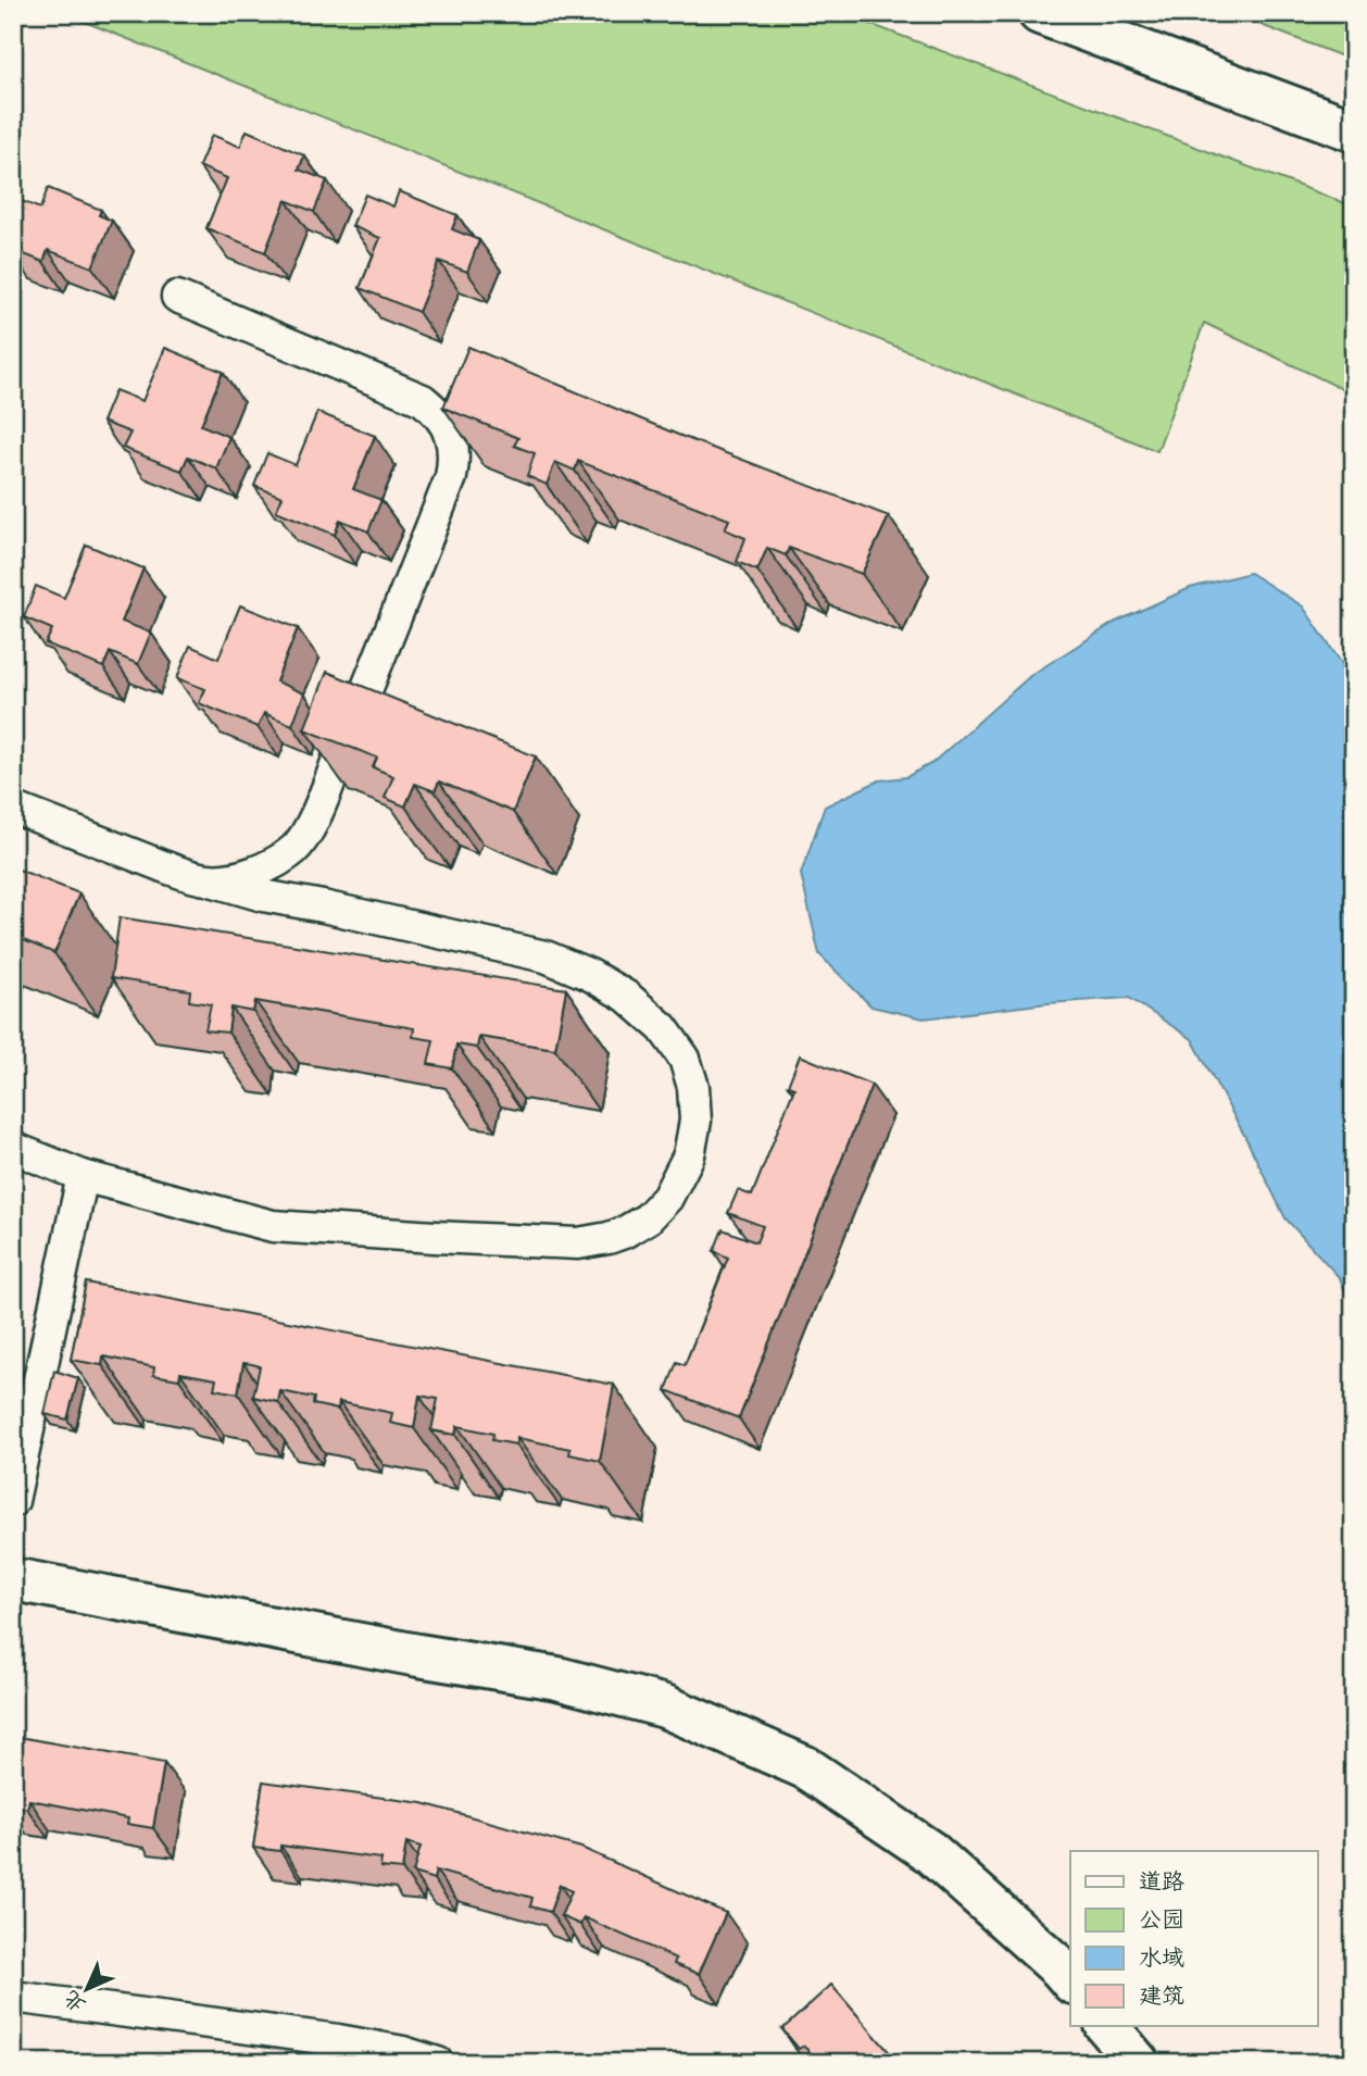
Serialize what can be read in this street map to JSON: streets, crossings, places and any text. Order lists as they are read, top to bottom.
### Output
{
  "legend": [
    "道路",
    "公园",
    "水域",
    "建筑"
  ],
  "north": "bottom left"
}
